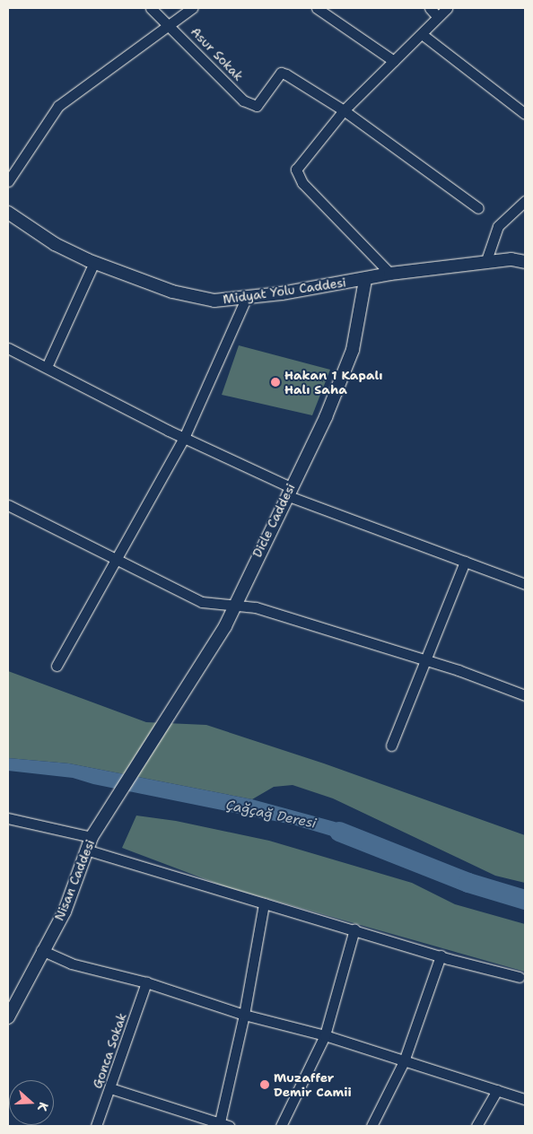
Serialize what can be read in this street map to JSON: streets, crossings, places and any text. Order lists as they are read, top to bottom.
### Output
{
  "streets": {
    "street": [
      "Asur Sokak",
      "Midyat Yolu Caddesi",
      "Dicle Caddesi",
      "Nisan Caddesi",
      "Gonca Sokak"
    ]
  },
  "crossings": [
    ["Midyat Yolu Caddesi", "Dicle Caddesi"],
    ["Dicle Caddesi", "Nisan Caddesi"]
  ],
  "water": ["Çağçağ Deresi"],
  "places": ["Hakan 1 Kapalı Halı Saha", "Muzaffer Demir Camii"],
  "north": "right"
}
